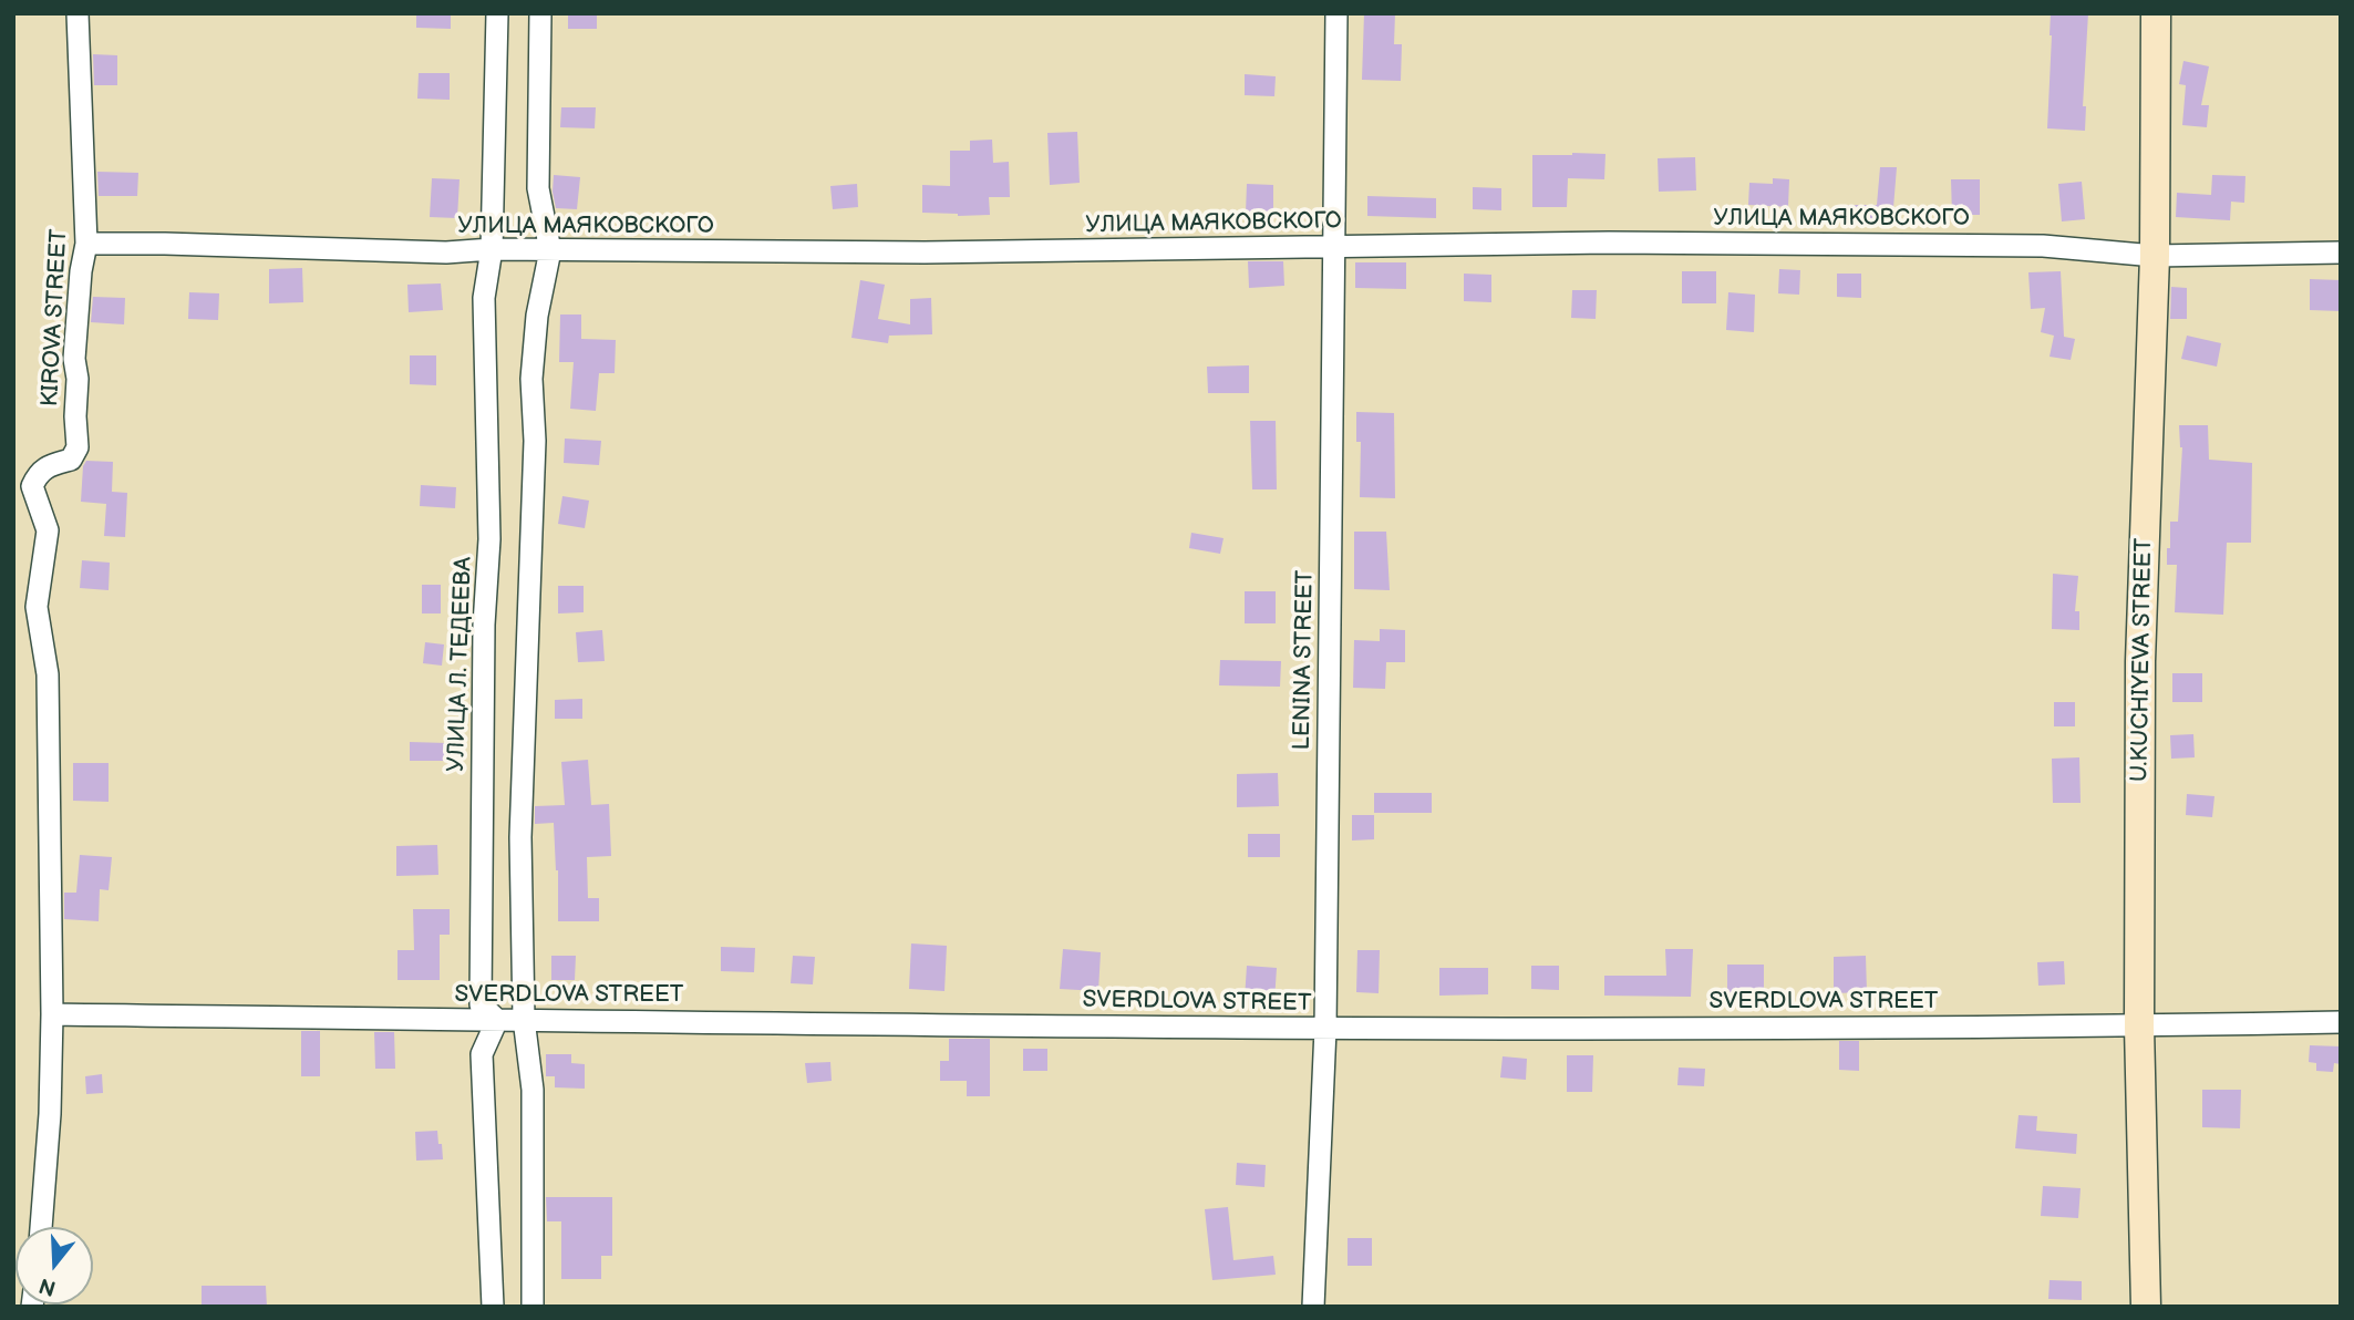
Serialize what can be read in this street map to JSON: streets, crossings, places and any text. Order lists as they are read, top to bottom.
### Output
{
  "streets": {
    "street": [
      "УЛИЦА МАЯКОВСКОГО",
      "KIROVA STREET",
      "LENINA STREET",
      "U.KUCHIYEVA STREET",
      "УЛИЦА Л. ТЕДЕЕВА",
      "SVERDLOVA STREET"
    ]
  },
  "crossings": [
    ["УЛИЦА МАЯКОВСКОГО", "KIROVA STREET"],
    ["УЛИЦА МАЯКОВСКОГО", "LENINA STREET"],
    ["УЛИЦА МАЯКОВСКОГО", "U.KUCHIYEVA STREET"],
    ["УЛИЦА МАЯКОВСКОГО", "УЛИЦА Л. ТЕДЕЕВА"],
    ["KIROVA STREET", "SVERDLOVA STREET"],
    ["LENINA STREET", "SVERDLOVA STREET"],
    ["U.KUCHIYEVA STREET", "SVERDLOVA STREET"],
    ["УЛИЦА Л. ТЕДЕЕВА", "SVERDLOVA STREET"]
  ],
  "north": "bottom"
}
